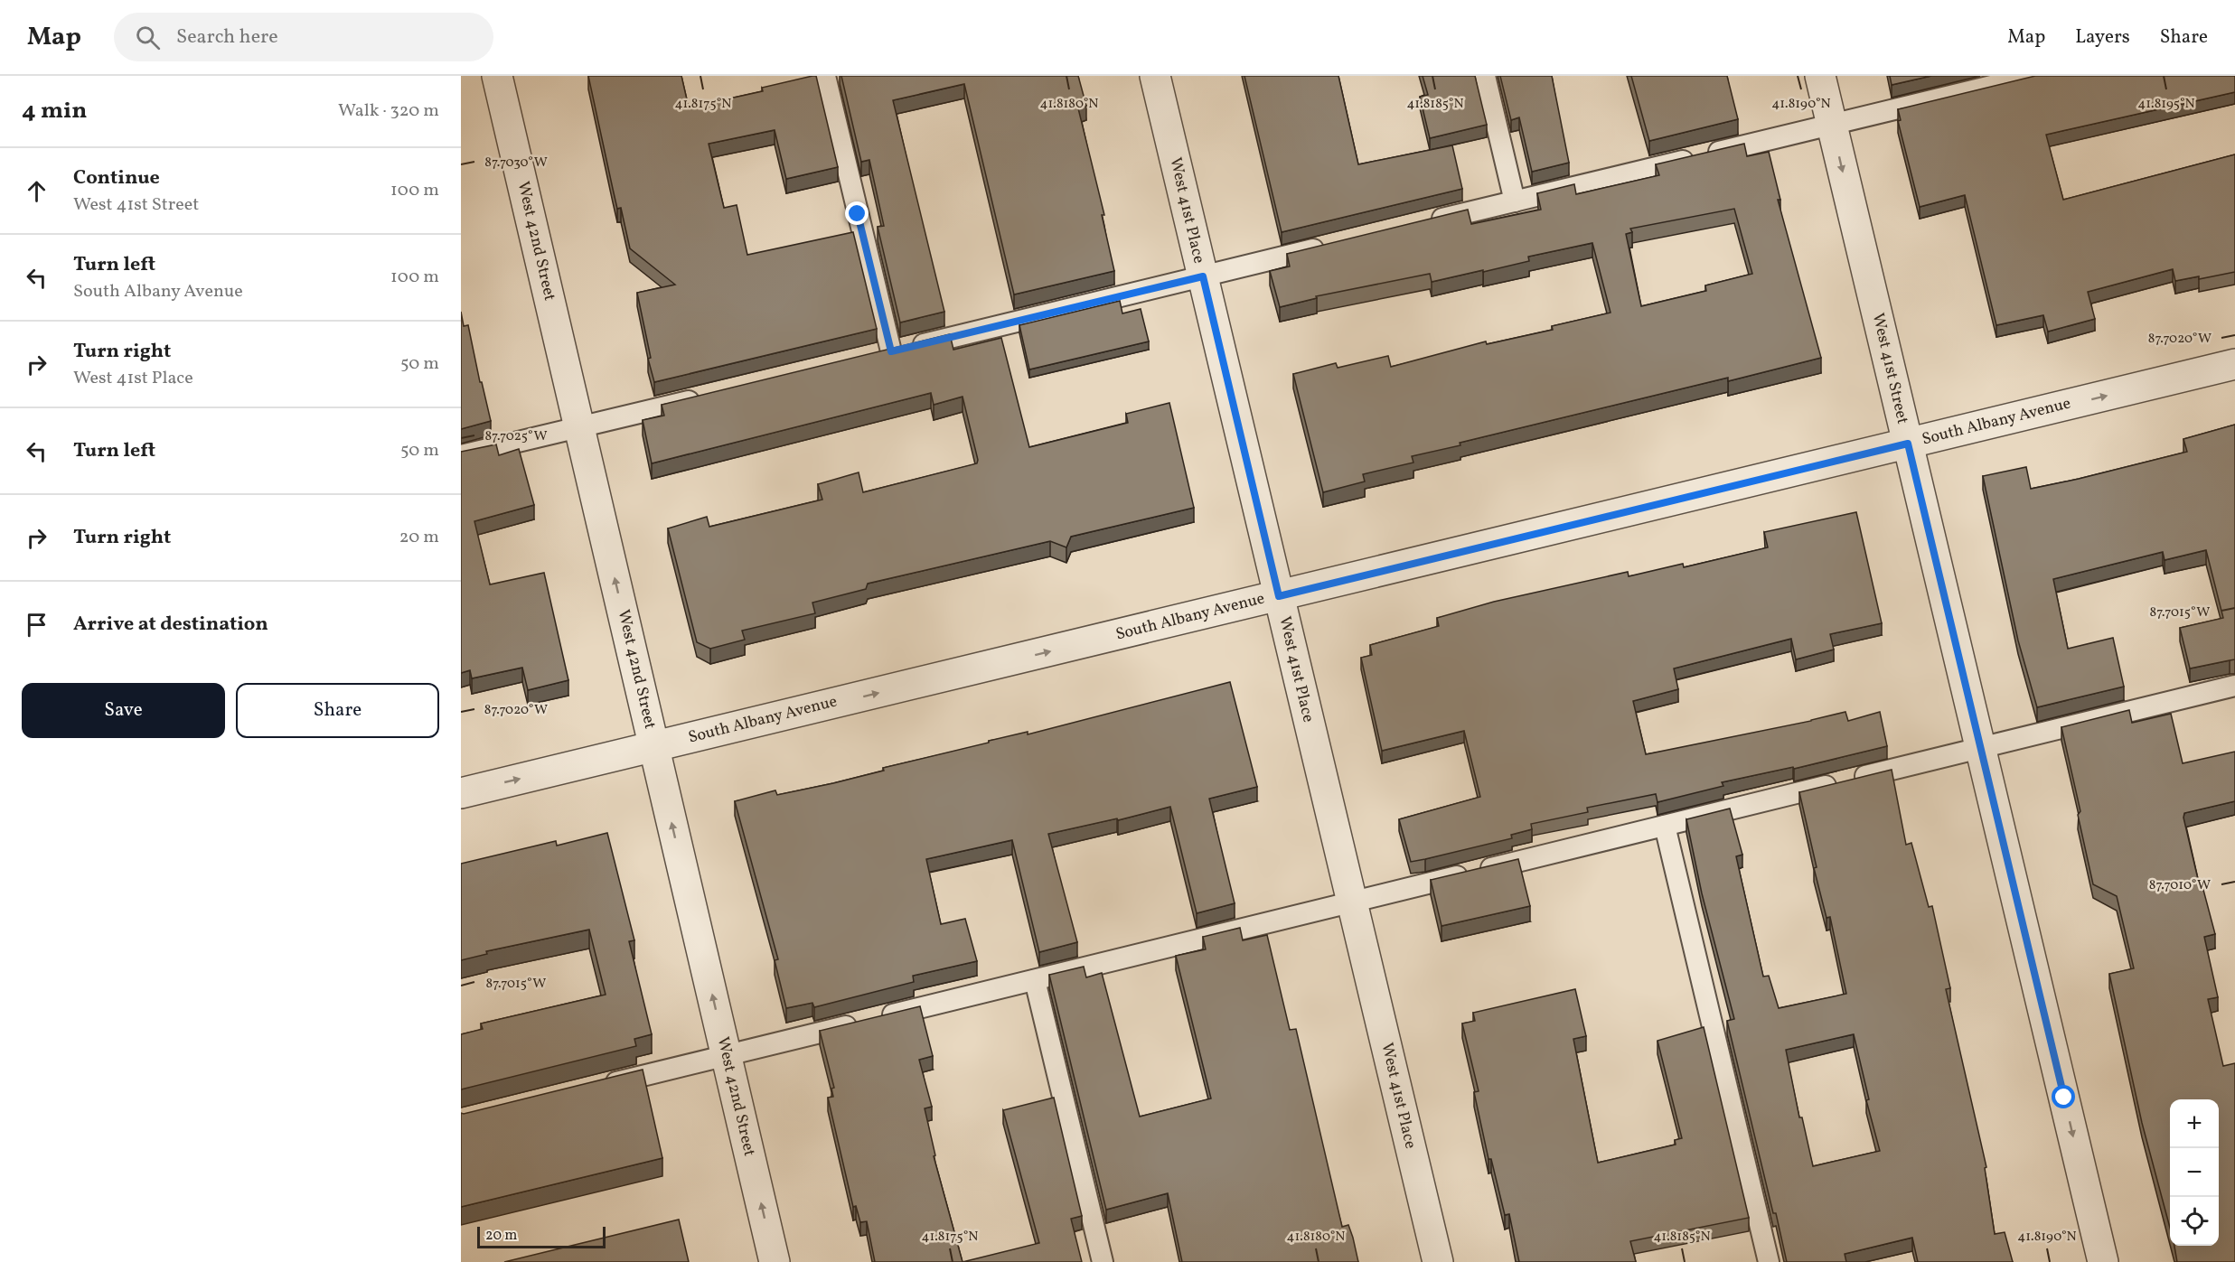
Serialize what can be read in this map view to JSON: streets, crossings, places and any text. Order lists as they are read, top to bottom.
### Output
{
  "streets": {
    "street": [
      "West 41st Place",
      "West 42nd Street",
      "West 41st Street",
      "South Albany Avenue"
    ]
  },
  "crossings": [
    ["West 41st Place", "South Albany Avenue"],
    ["West 42nd Street", "South Albany Avenue"],
    ["West 41st Street", "South Albany Avenue"]
  ],
  "one_way": ["West 42nd Street", "West 41st Street", "South Albany Avenue"],
  "scale_bar": "20 m",
  "page": {
    "header": "Map",
    "search": "Search here",
    "nav": ["Map", "Layers", "Share"],
    "heading": ["4 min", "Walk · 320 m"],
    "list": [
      ["Continue", "West 41st Street", "100 m"],
      ["Turn left", "South Albany Avenue", "100 m"],
      ["Turn right", "West 41st Place", "50 m"],
      ["Turn left", "50 m"],
      ["Turn right", "20 m"],
      "Arrive at destination"
    ],
    "buttons": ["Save", "Share"],
    "map_buttons": ["+", "−"],
    "scale": "20 m"
  },
  "coordinates": [
    "41.8175°N",
    "41.8180°N",
    "41.8185°N",
    "41.8190°N",
    "41.8195°N",
    "87.7030°W",
    "87.7020°W",
    "87.7025°W",
    "87.7015°W",
    "87.7010°W"
  ]
}
